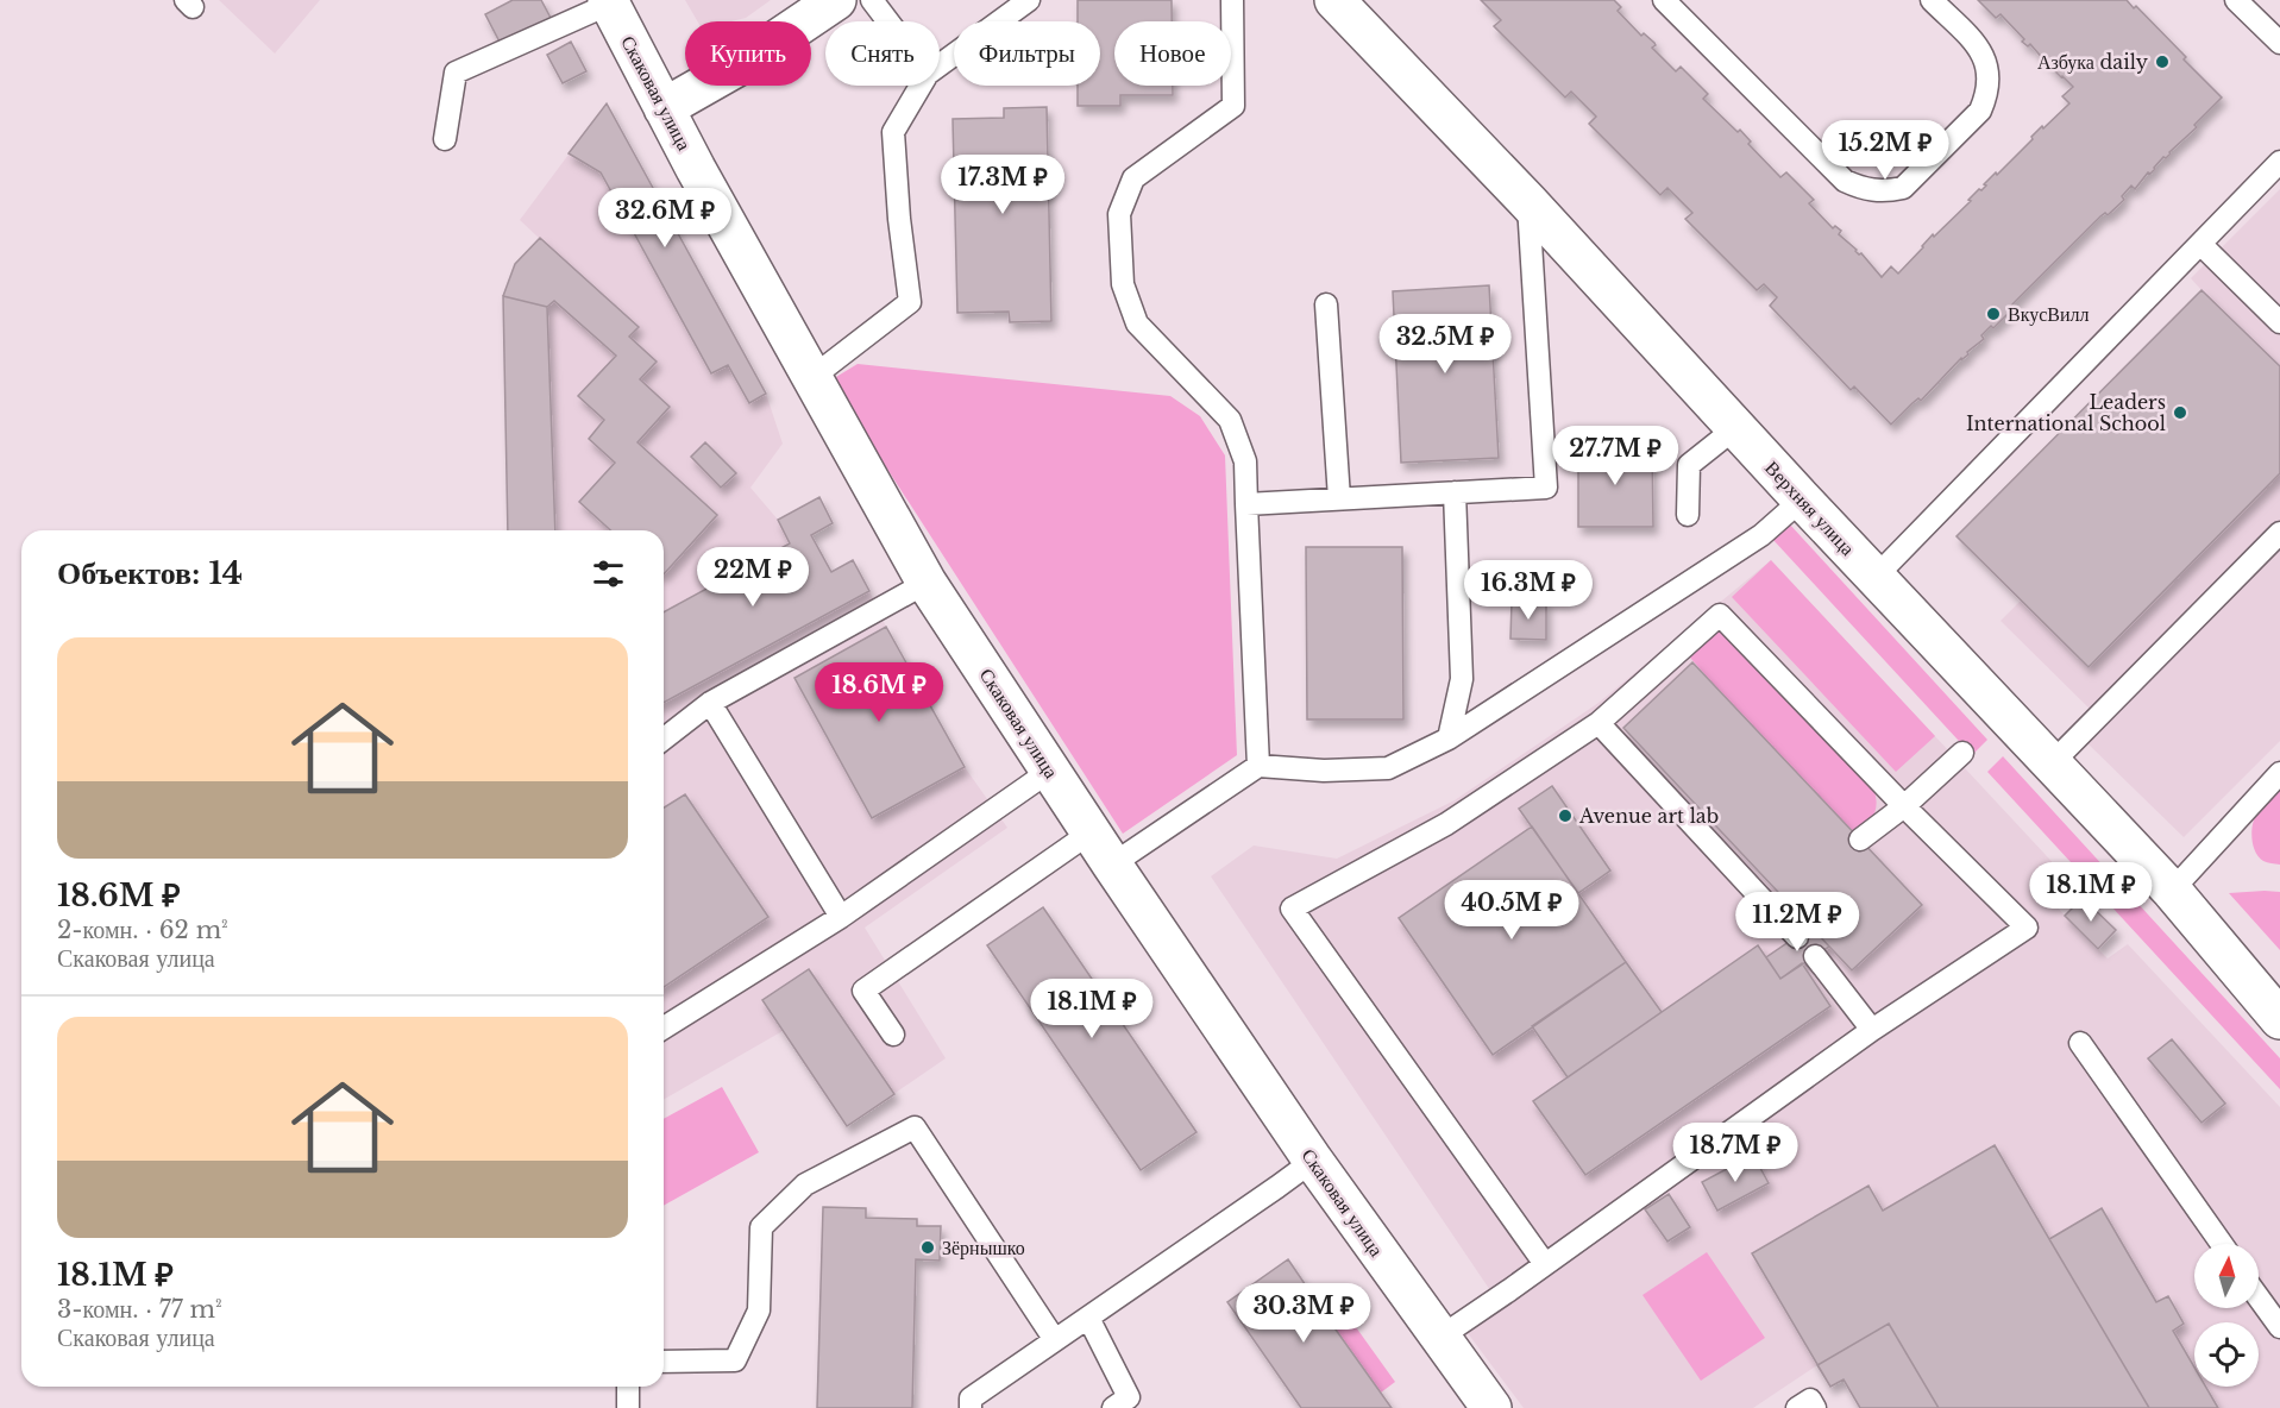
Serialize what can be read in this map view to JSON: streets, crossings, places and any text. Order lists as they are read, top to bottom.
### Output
{
  "streets": {
    "street": ["Скаковая улица", "Верхняя улица"]
  },
  "places": [
    "Азбука daily",
    "ВкусВилл",
    "Leaders International School",
    "Avenue art lab",
    "Зёрнышко"
  ],
  "north": "top",
  "page": {
    "chip": [
      "Купить",
      "Снять",
      "Фильтры",
      "Новое"
    ],
    "price": [
      "15.2M ₽",
      "17.3M ₽",
      "32.6M ₽",
      "32.5M ₽",
      "27.7M ₽",
      "22M ₽",
      "16.3M ₽",
      "18.6M ₽",
      "18.1M ₽",
      "40.5M ₽",
      "11.2M ₽",
      "18.1M ₽",
      "18.7M ₽",
      "30.3M ₽"
    ],
    "heading": "Объектов: 14",
    "list": [
      {
        "name": "18.6M ₽",
        "note": "2-комн. · 62 m² · Скаковая улица"
      },
      {
        "name": "18.1M ₽",
        "note": "3-комн. · 77 m² · Скаковая улица"
      }
    ]
  }
}
